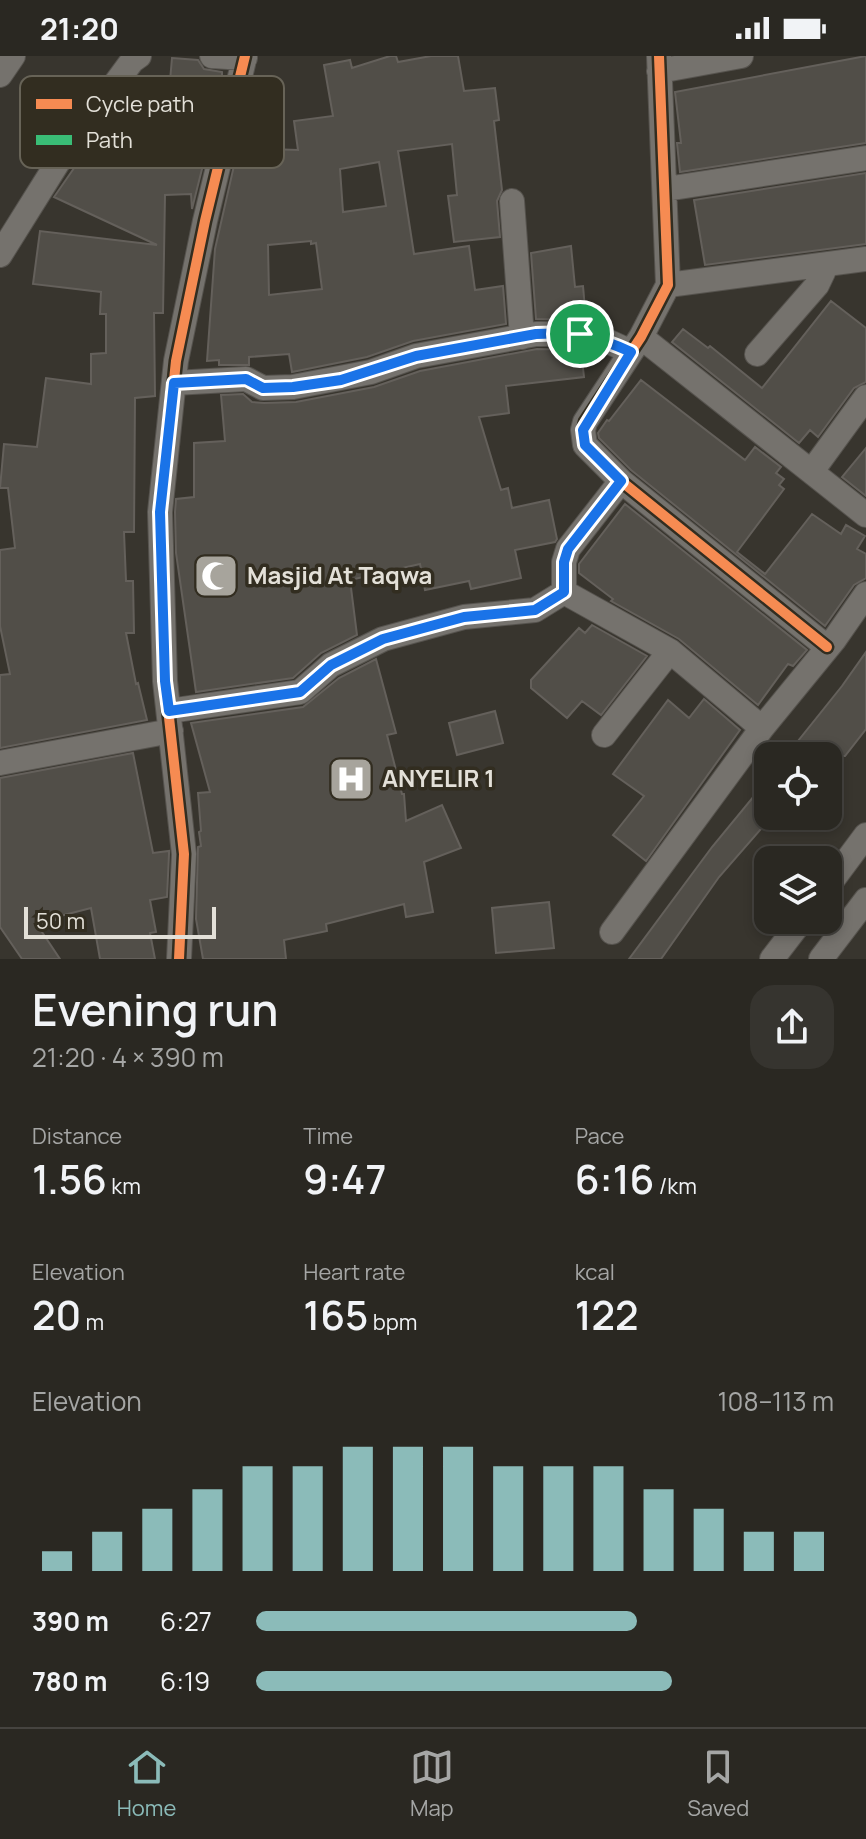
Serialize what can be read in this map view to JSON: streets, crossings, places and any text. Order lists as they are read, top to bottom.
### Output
{
  "places": {
    "mosque": ["Masjid At Taqwa"],
    "hospital": ["ANYELIR 1"]
  },
  "legend": ["Cycle path", "Path"],
  "scale_bar": "50 m",
  "page": {
    "status": "21:20",
    "scale": "50 m",
    "heading": ["Evening run", "21:20 · 4 × 390 m"],
    "stats": [
      ["Distance", "1.56 km"],
      ["Time", "9:47"],
      ["Pace", "6:16 /km"],
      ["Elevation", "20 m"],
      ["Heart rate", "165 bpm"],
      ["kcal", "122"]
    ],
    "chart": ["Elevation", "108–113 m"],
    "list": [
      {
        "name": "390 m",
        "note": "6:27"
      },
      {
        "name": "780 m",
        "note": "6:19"
      }
    ],
    "tabs": ["Home", "Map", "Saved"]
  }
}
